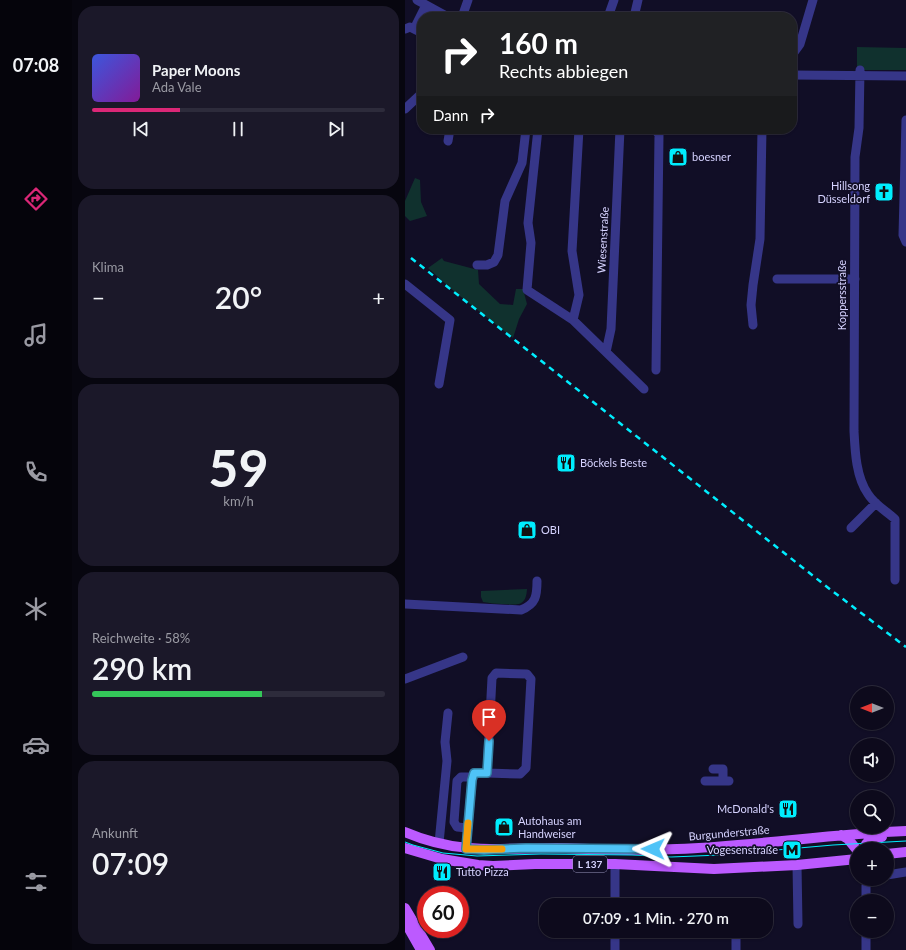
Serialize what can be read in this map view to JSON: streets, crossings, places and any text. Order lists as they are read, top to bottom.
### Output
{
  "streets": {
    "main road": ["Burgunderstraße", "L 137"],
    "street": ["Wiesenstraße", "Koppersstraße"]
  },
  "crossings": [
    ["Burgunderstraße", "L 137"]
  ],
  "places": {
    "shop": ["boesner", "OBI", "Autohaus am Handweiser"],
    "church": ["Hillsong Düsseldorf"],
    "restaurant": ["Böckels Beste", "McDonald's", "Tutto Pizza"],
    "metro station": ["Vogesenstraße"]
  },
  "north": "left",
  "page": {
    "tabs": "07:08",
    "turn": ["160 m", "Rechts abbiegen"],
    "song": ["Paper Moons", "Ada Vale"],
    "then": "Dann",
    "tile": [
      "Klima",
      ["59", "km/h"],
      ["Reichweite · 58%", "290 km"],
      ["Ankunft", "07:09"]
    ],
    "heat": ["−", "20°", "+"],
    "map_buttons": ["+", "−"],
    "limit": "60",
    "trip": "07:09 · 1 Min. · 270 m"
  }
}
